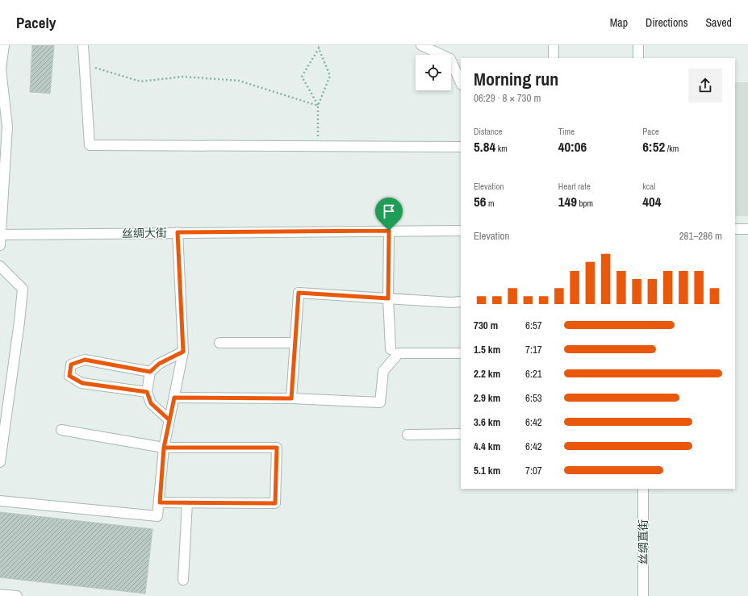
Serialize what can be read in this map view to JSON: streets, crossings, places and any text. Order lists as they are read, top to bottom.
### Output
{
  "streets": {
    "street": ["丝绸大街", "丝绸直街"]
  },
  "page": {
    "header": "Pacely",
    "nav": ["Map", "Directions", "Saved"],
    "heading": ["Morning run", "06:29 · 8 × 730 m"],
    "stats": [
      ["Distance", "5.84 km"],
      ["Time", "40:06"],
      ["Pace", "6:52 /km"],
      ["Elevation", "56 m"],
      ["Heart rate", "149 bpm"],
      ["kcal", "404"]
    ],
    "chart": ["Elevation", "281–286 m"],
    "list": [
      {
        "name": "730 m",
        "note": "6:57"
      },
      {
        "name": "1.5 km",
        "note": "7:17"
      },
      {
        "name": "2.2 km",
        "note": "6:21"
      },
      {
        "name": "2.9 km",
        "note": "6:53"
      },
      {
        "name": "3.6 km",
        "note": "6:42"
      },
      {
        "name": "4.4 km",
        "note": "6:42"
      },
      {
        "name": "5.1 km",
        "note": "7:07"
      }
    ]
  }
}
